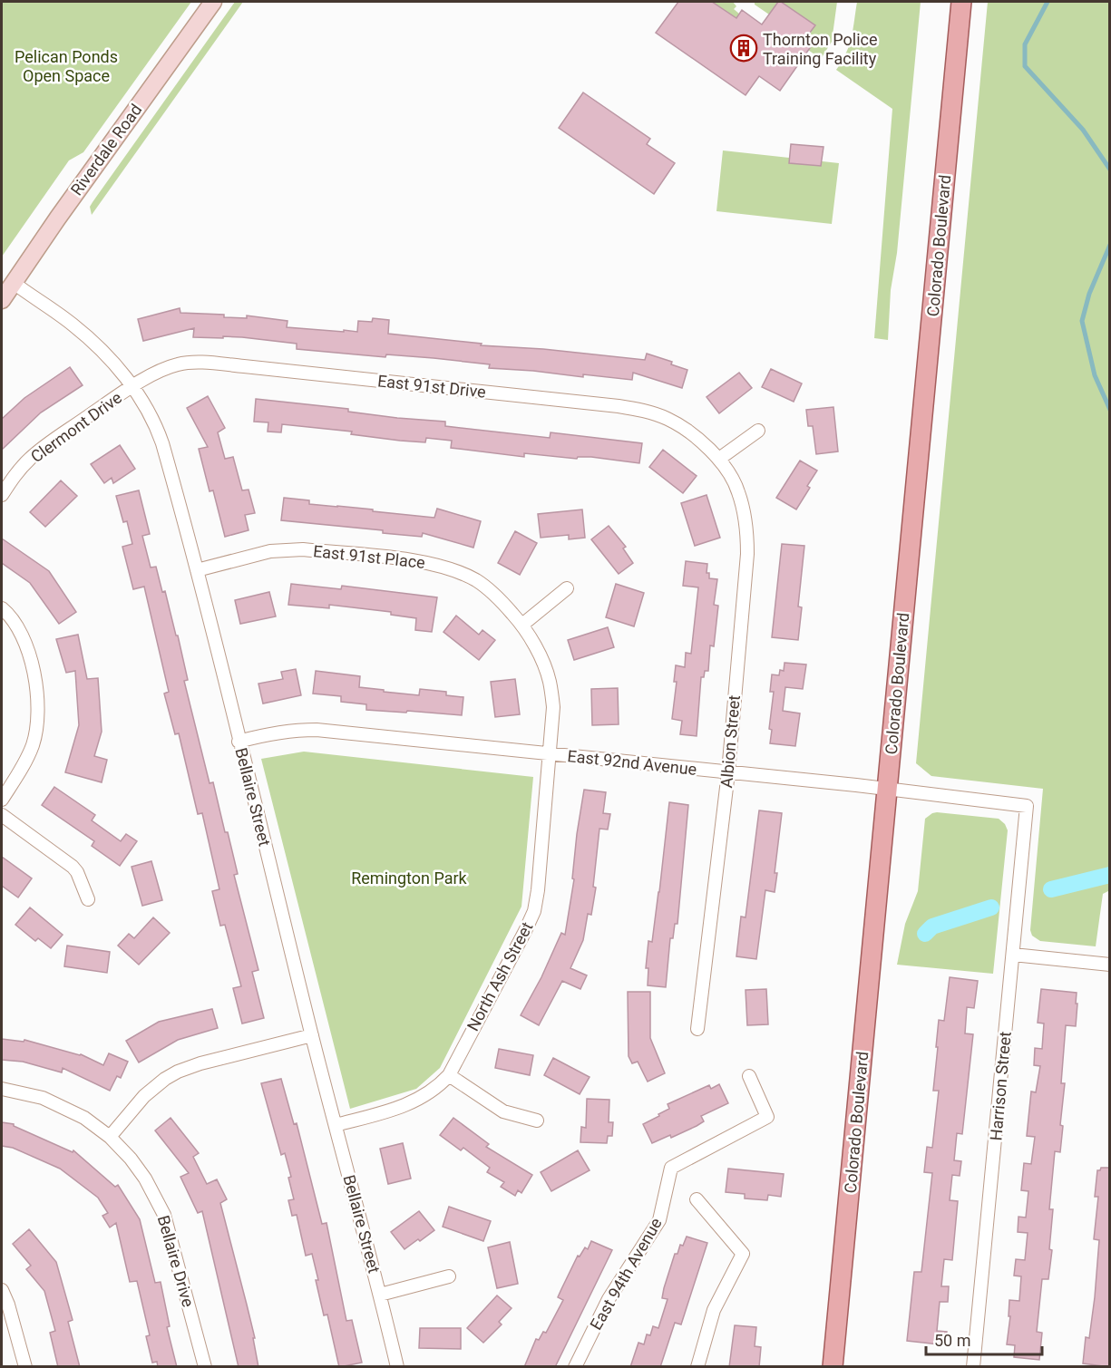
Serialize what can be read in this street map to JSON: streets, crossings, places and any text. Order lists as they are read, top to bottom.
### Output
{
  "streets": {
    "main road": ["Colorado Boulevard"],
    "street": [
      "Riverdale Road",
      "East 91st Drive",
      "Clermont Drive",
      "East 91st Place",
      "Albion Street",
      "East 92nd Avenue",
      "Bellaire Street",
      "North Ash Street",
      "Harrison Street",
      "Bellaire Drive",
      "East 94th Avenue"
    ]
  },
  "crossings": [
    ["Riverdale Road", "Bellaire Street"],
    ["Colorado Boulevard", "East 92nd Avenue"],
    ["East 91st Drive", "Clermont Drive"],
    ["East 91st Drive", "Albion Street"],
    ["East 91st Drive", "Bellaire Street"],
    ["Clermont Drive", "Bellaire Street"],
    ["East 91st Place", "Bellaire Street"],
    ["East 91st Place", "North Ash Street"],
    ["Albion Street", "East 92nd Avenue"],
    ["East 92nd Avenue", "Bellaire Street"],
    ["East 92nd Avenue", "North Ash Street"],
    ["East 92nd Avenue", "Harrison Street"],
    ["Bellaire Street", "North Ash Street"]
  ],
  "parks": ["Pelican Ponds Open Space", "Remington Park"],
  "places": {
    "building": ["Thornton Police Training Facility"]
  },
  "scale_bar": "50 m"
}
